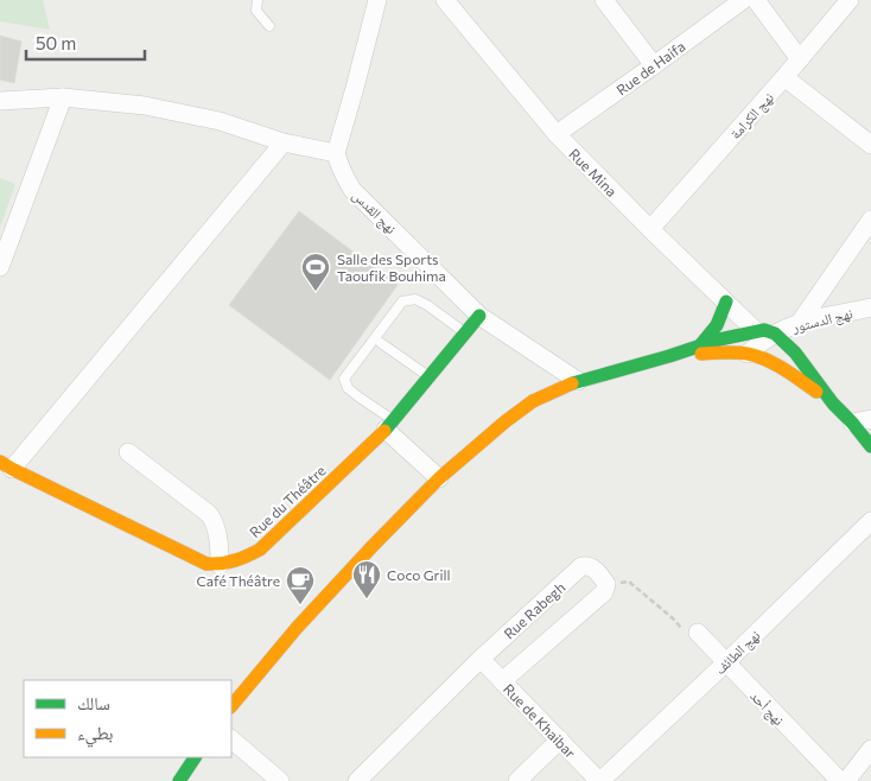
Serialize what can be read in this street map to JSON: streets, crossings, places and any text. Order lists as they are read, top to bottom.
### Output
{
  "streets": {
    "main road": ["Rue du Théâtre"],
    "street": [
      "Rue de Haifa",
      "نهج الكرامة",
      "Rue Mina",
      "نهج القدس",
      "نهج الدستور",
      "Rue Rabegh",
      "نهج الطائف",
      "نهج أحد",
      "Rue de Khaibar"
    ]
  },
  "crossings": [
    ["Rue de Haifa", "Rue Mina"],
    ["نهج الكرامة", "Rue Mina"],
    ["نهج القدس", "Rue du Théâtre"],
    ["Rue Rabegh", "Rue de Khaibar"],
    ["نهج الطائف", "نهج أحد"],
    ["نهج الطائف", "Rue de Khaibar"]
  ],
  "places": {
    "sports": ["Salle des Sports Taoufik Bouhima"],
    "restaurant": ["Coco Grill"],
    "cafe": ["Café Théâtre"]
  },
  "legend": ["سالك", "بطيء"],
  "scale_bar": "50 m"
}
